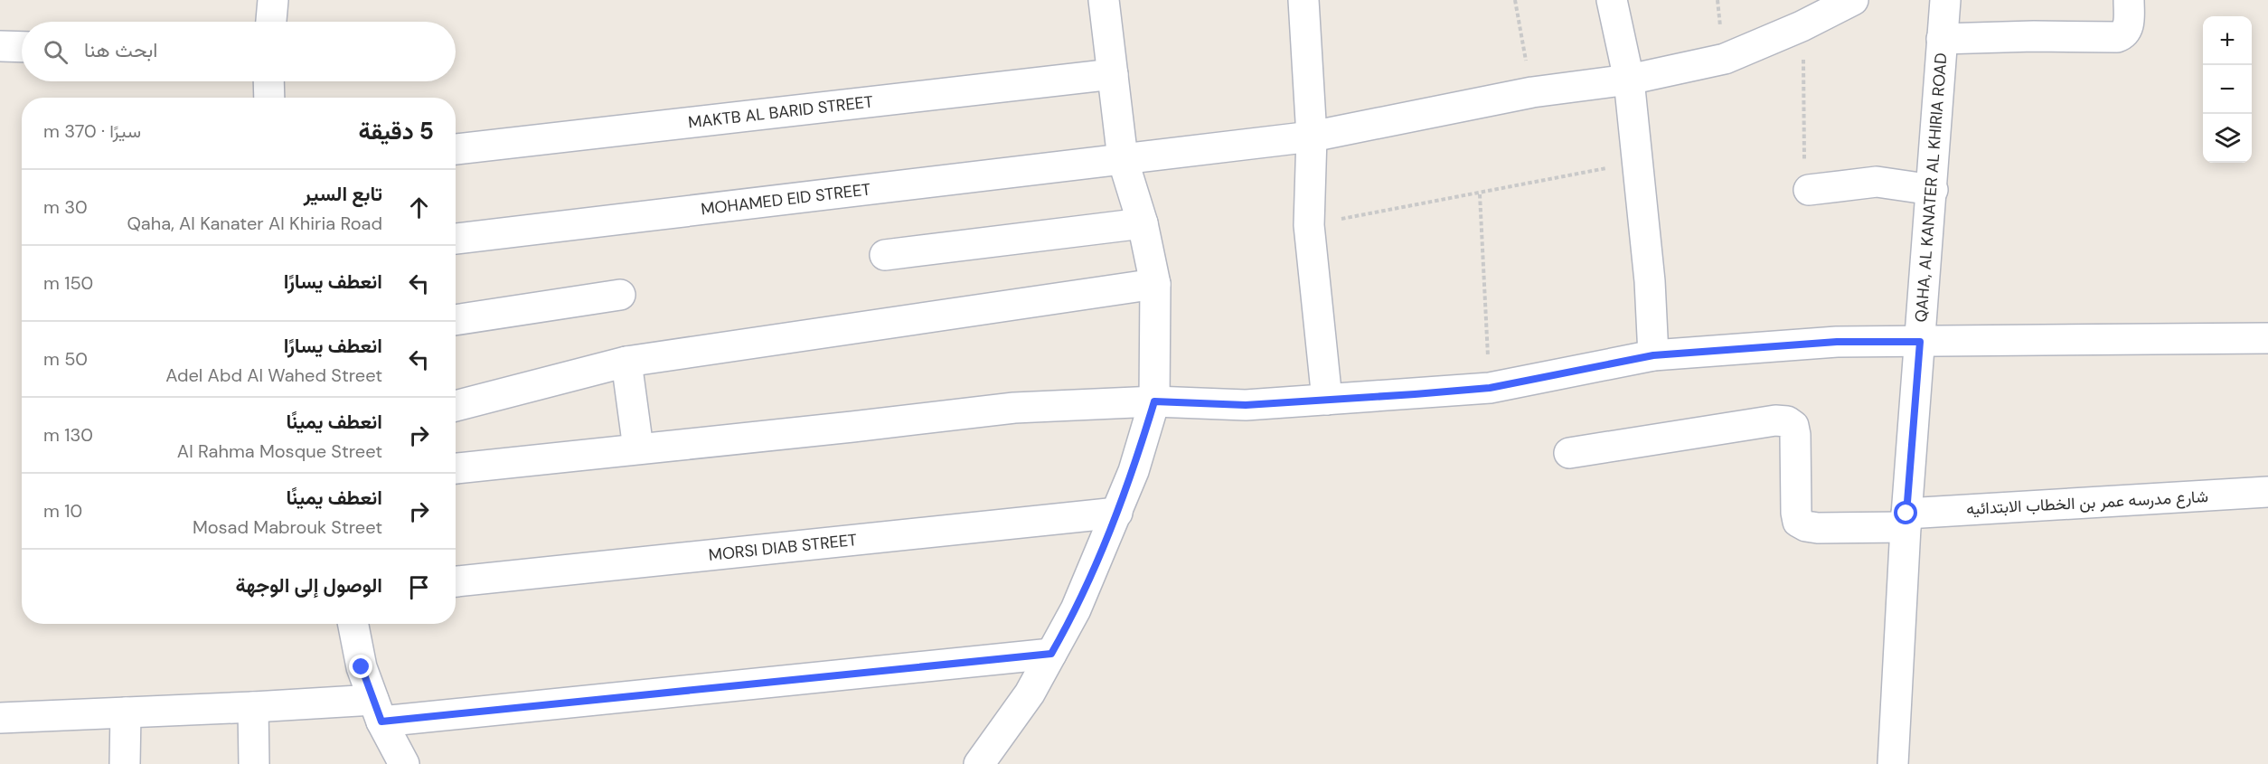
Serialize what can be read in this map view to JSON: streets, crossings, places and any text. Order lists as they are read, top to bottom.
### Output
{
  "streets": {
    "street": [
      "MAKTB AL BARID STREET",
      "QAHA, AL KANATER AL KHIRIA ROAD",
      "MOHAMED EID STREET",
      "شارع مدرسه عمر بن الخطاب الابتدائيه",
      "MORSI DIAB STREET"
    ]
  },
  "crossings": [
    ["QAHA, AL KANATER AL KHIRIA ROAD", "شارع مدرسه عمر بن الخطاب الابتدائيه"]
  ],
  "page": {
    "map_buttons": ["+", "−"],
    "search": "ابحث هنا",
    "heading": ["5 دقيقة", "سيرًا · 370 m"],
    "list": [
      ["تابع السير", "Qaha, Al Kanater Al Khiria Road", "30 m"],
      ["انعطف يسارًا", "150 m"],
      ["انعطف يسارًا", "Adel Abd Al Wahed Street", "50 m"],
      ["انعطف يمينًا", "Al Rahma Mosque Street", "130 m"],
      ["انعطف يمينًا", "Mosad Mabrouk Street", "10 m"],
      "الوصول إلى الوجهة"
    ]
  }
}
